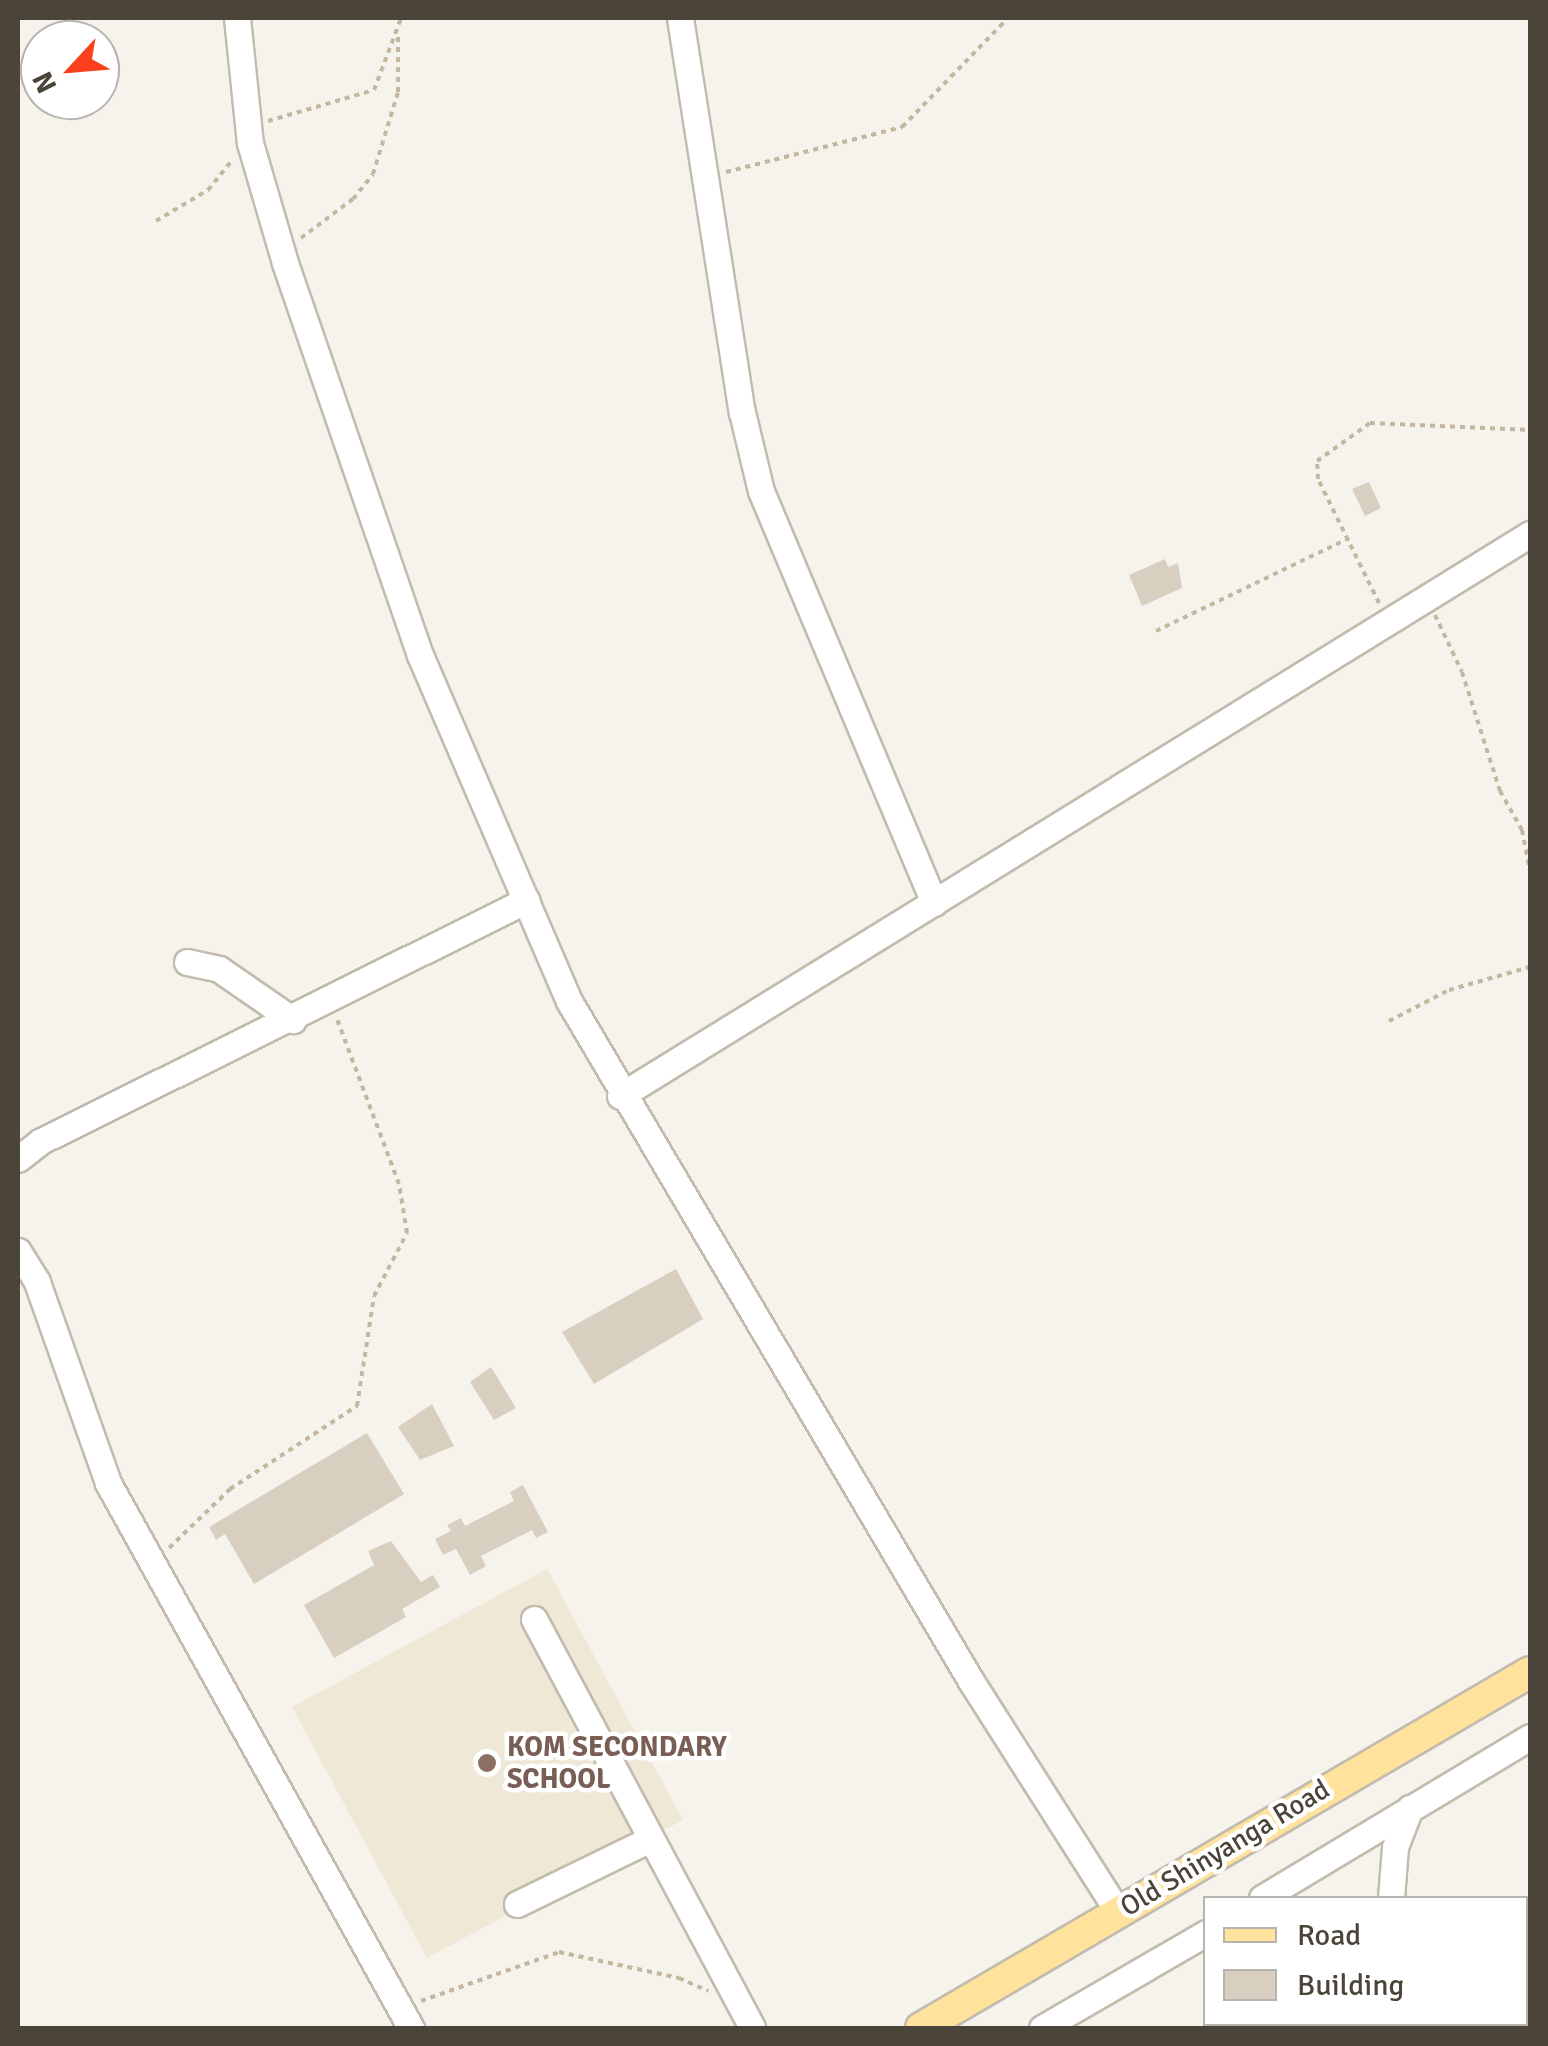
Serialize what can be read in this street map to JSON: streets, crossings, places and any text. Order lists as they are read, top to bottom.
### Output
{
  "streets": {
    "main road": ["Old Shinyanga Road"]
  },
  "places": ["KOM SECONDARY SCHOOL"],
  "legend": ["Road", "Building"],
  "north": "bottom left"
}
